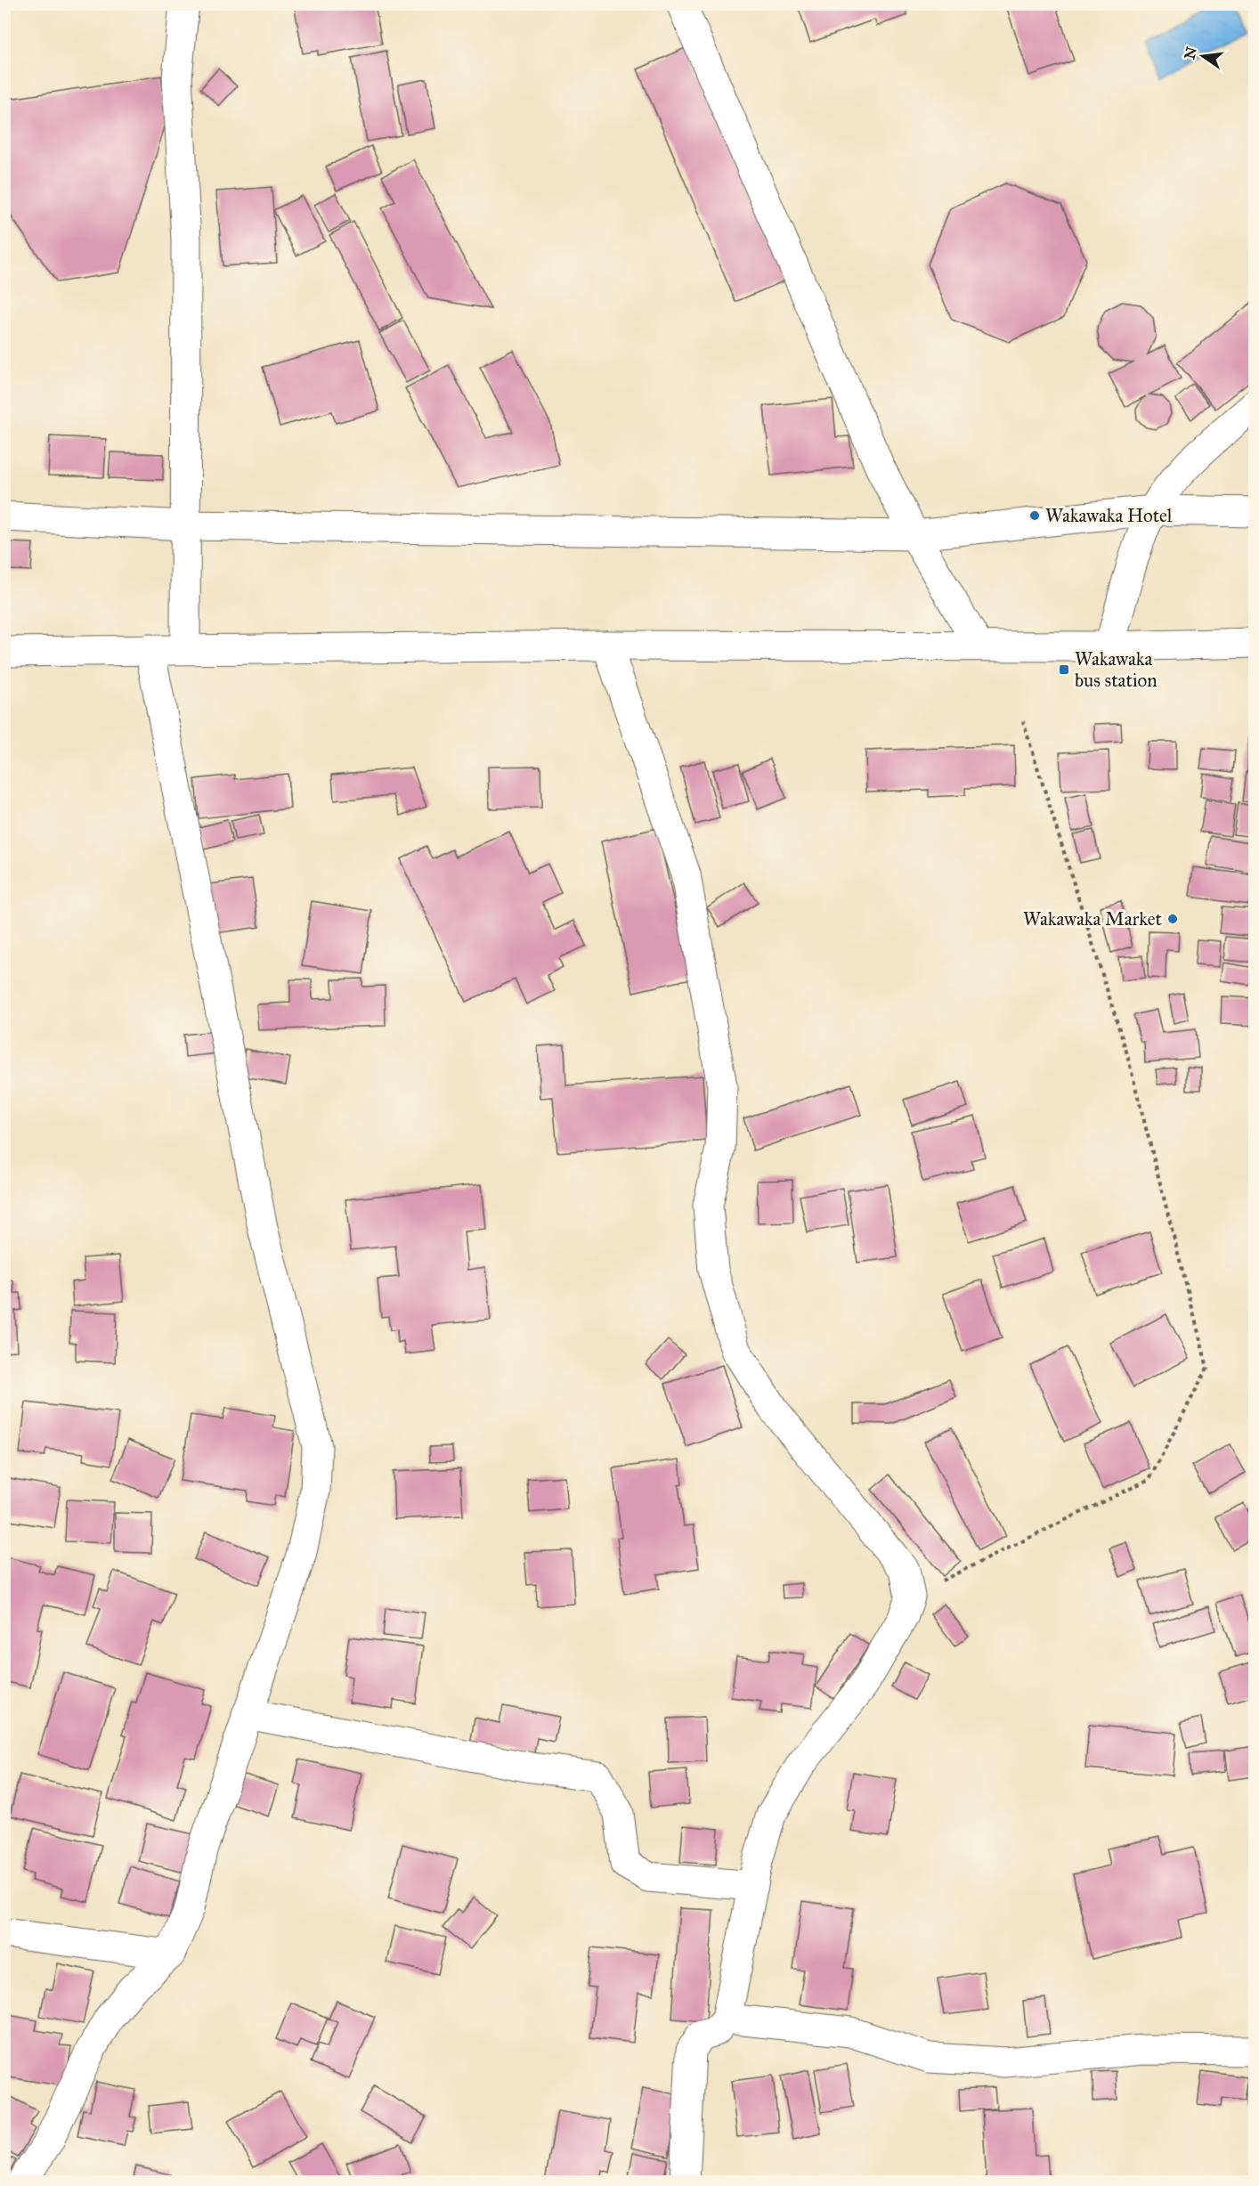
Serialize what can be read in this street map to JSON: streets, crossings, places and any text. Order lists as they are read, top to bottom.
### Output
{
  "places": {
    "other": ["Wakawaka Hotel", "Wakawaka Market"],
    "transit": ["Wakawaka bus station"]
  },
  "north": "left"
}
